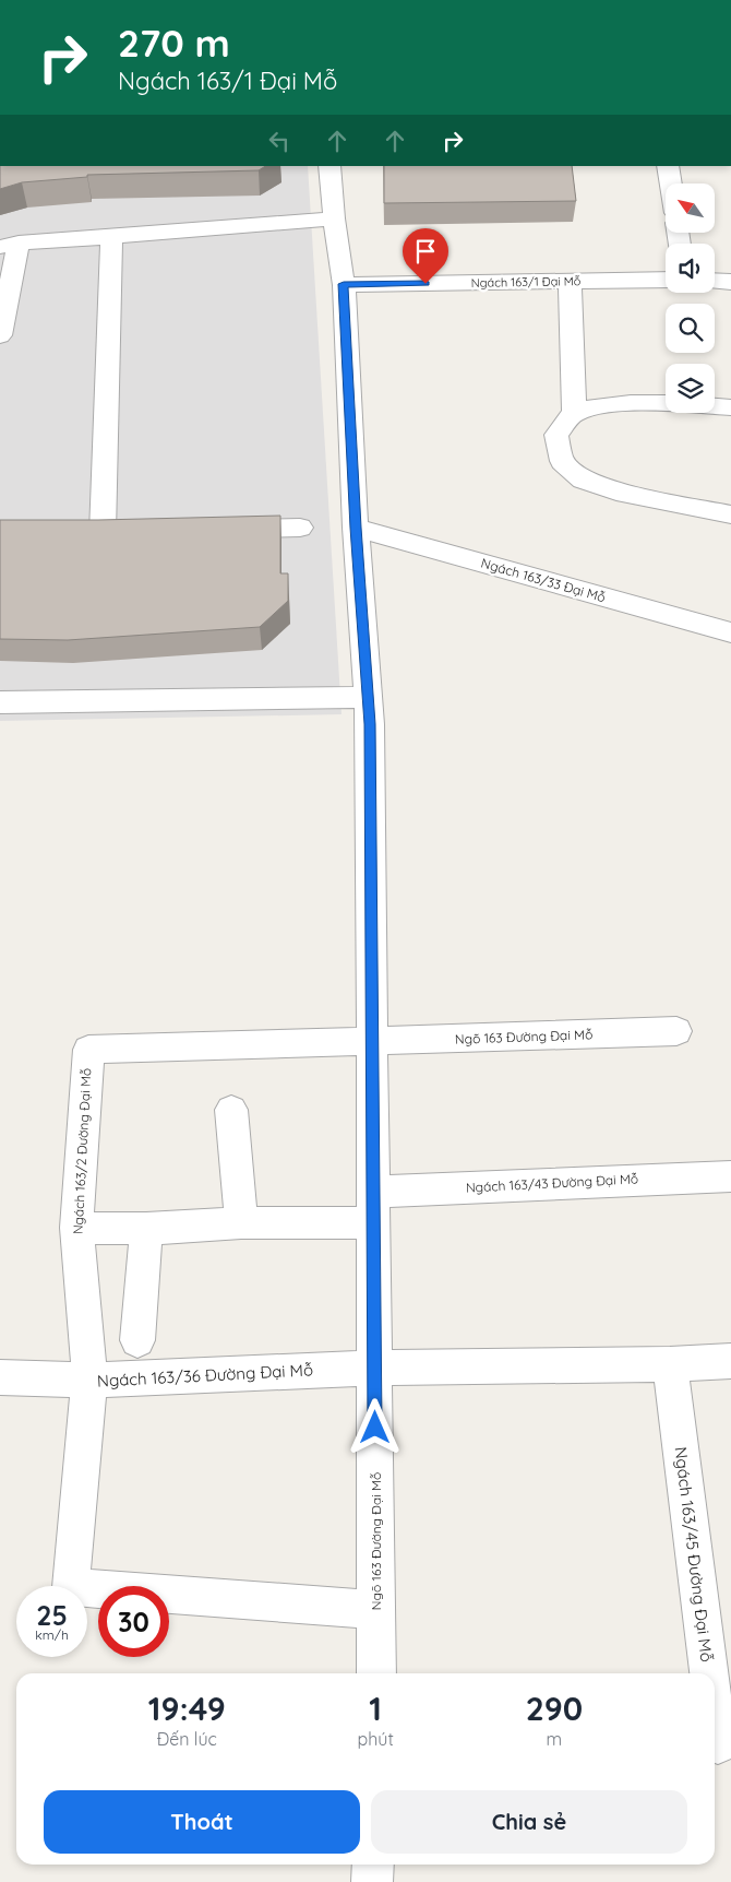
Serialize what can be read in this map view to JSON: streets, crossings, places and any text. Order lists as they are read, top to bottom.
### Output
{
  "streets": {
    "street": [
      "Ngách 163/1 Đại Mỗ",
      "Ngách 163/33 Đại Mỗ",
      "Ngõ 163 Đường Đại Mỗ",
      "Ngách 163/2 Đường Đại Mỗ",
      "Ngách 163/43 Đường Đại Mỗ",
      "Ngách 163/36 Đường Đại Mỗ",
      "Ngách 163/45 Đường Đại Mỗ"
    ]
  },
  "crossings": [
    ["Ngách 163/1 Đại Mỗ", "Ngõ 163 Đường Đại Mỗ"],
    ["Ngách 163/33 Đại Mỗ", "Ngõ 163 Đường Đại Mỗ"],
    ["Ngõ 163 Đường Đại Mỗ", "Ngách 163/2 Đường Đại Mỗ"],
    ["Ngõ 163 Đường Đại Mỗ", "Ngách 163/43 Đường Đại Mỗ"],
    ["Ngõ 163 Đường Đại Mỗ", "Ngách 163/36 Đường Đại Mỗ"],
    ["Ngách 163/2 Đường Đại Mỗ", "Ngách 163/43 Đường Đại Mỗ"],
    ["Ngách 163/2 Đường Đại Mỗ", "Ngách 163/36 Đường Đại Mỗ"]
  ],
  "north": "top left",
  "page": {
    "turn": ["270 m", "Ngách 163/1 Đại Mỗ"],
    "speed": "25 km/h",
    "limit": "30",
    "eta": [
      "19:49",
      "Đến lúc",
      "1",
      "phút",
      "290",
      "m"
    ],
    "buttons": ["Thoát", "Chia sẻ"]
  }
}
